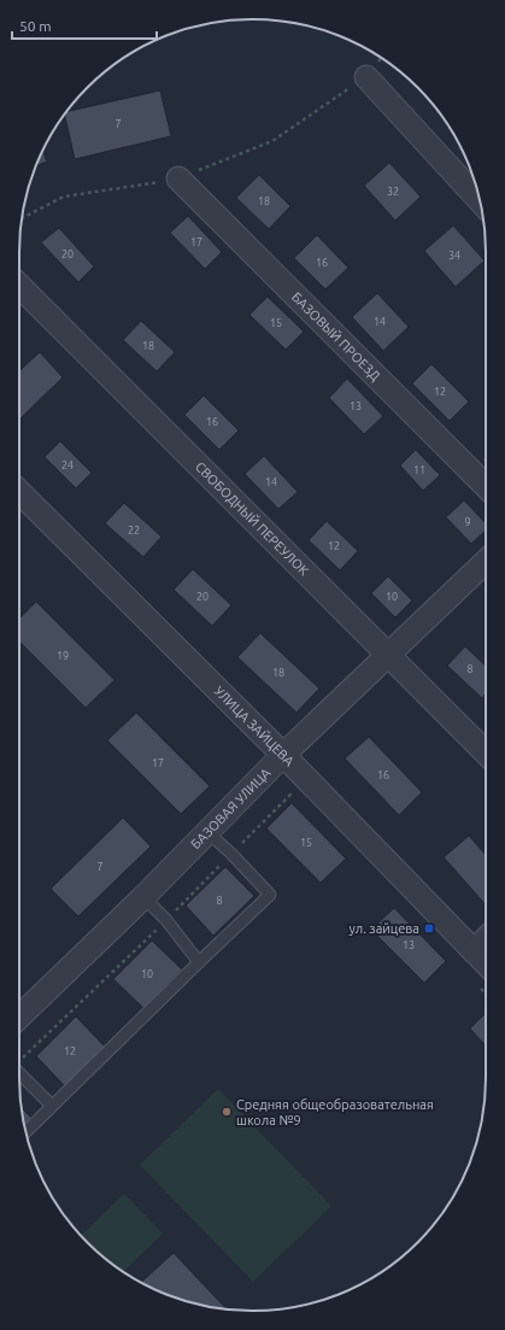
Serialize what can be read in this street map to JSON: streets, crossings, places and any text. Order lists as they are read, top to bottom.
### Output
{
  "streets": {
    "street": [
      "БАЗОВЫЙ ПРОЕЗД",
      "СВОБОДНЫЙ ПЕРЕУЛОК",
      "УЛИЦА ЗАЙЦЕВА",
      "БАЗОВАЯ УЛИЦА"
    ]
  },
  "crossings": [
    ["СВОБОДНЫЙ ПЕРЕУЛОК", "БАЗОВАЯ УЛИЦА"],
    ["УЛИЦА ЗАЙЦЕВА", "БАЗОВАЯ УЛИЦА"]
  ],
  "places": {
    "transit": ["ул. зайцева"],
    "other": ["Средняя общеобразовательная школа №9"]
  },
  "house_numbers": [
    "7",
    "32",
    "18",
    "17",
    "20",
    "34",
    "16",
    "14",
    "15",
    "18",
    "12",
    "13",
    "16",
    "24",
    "11",
    "14",
    "9",
    "22",
    "12",
    "20",
    "10",
    "19",
    "8",
    "18",
    "17",
    "16",
    "15",
    "7",
    "8",
    "13",
    "10",
    "12"
  ],
  "scale_bar": "50 m"
}
